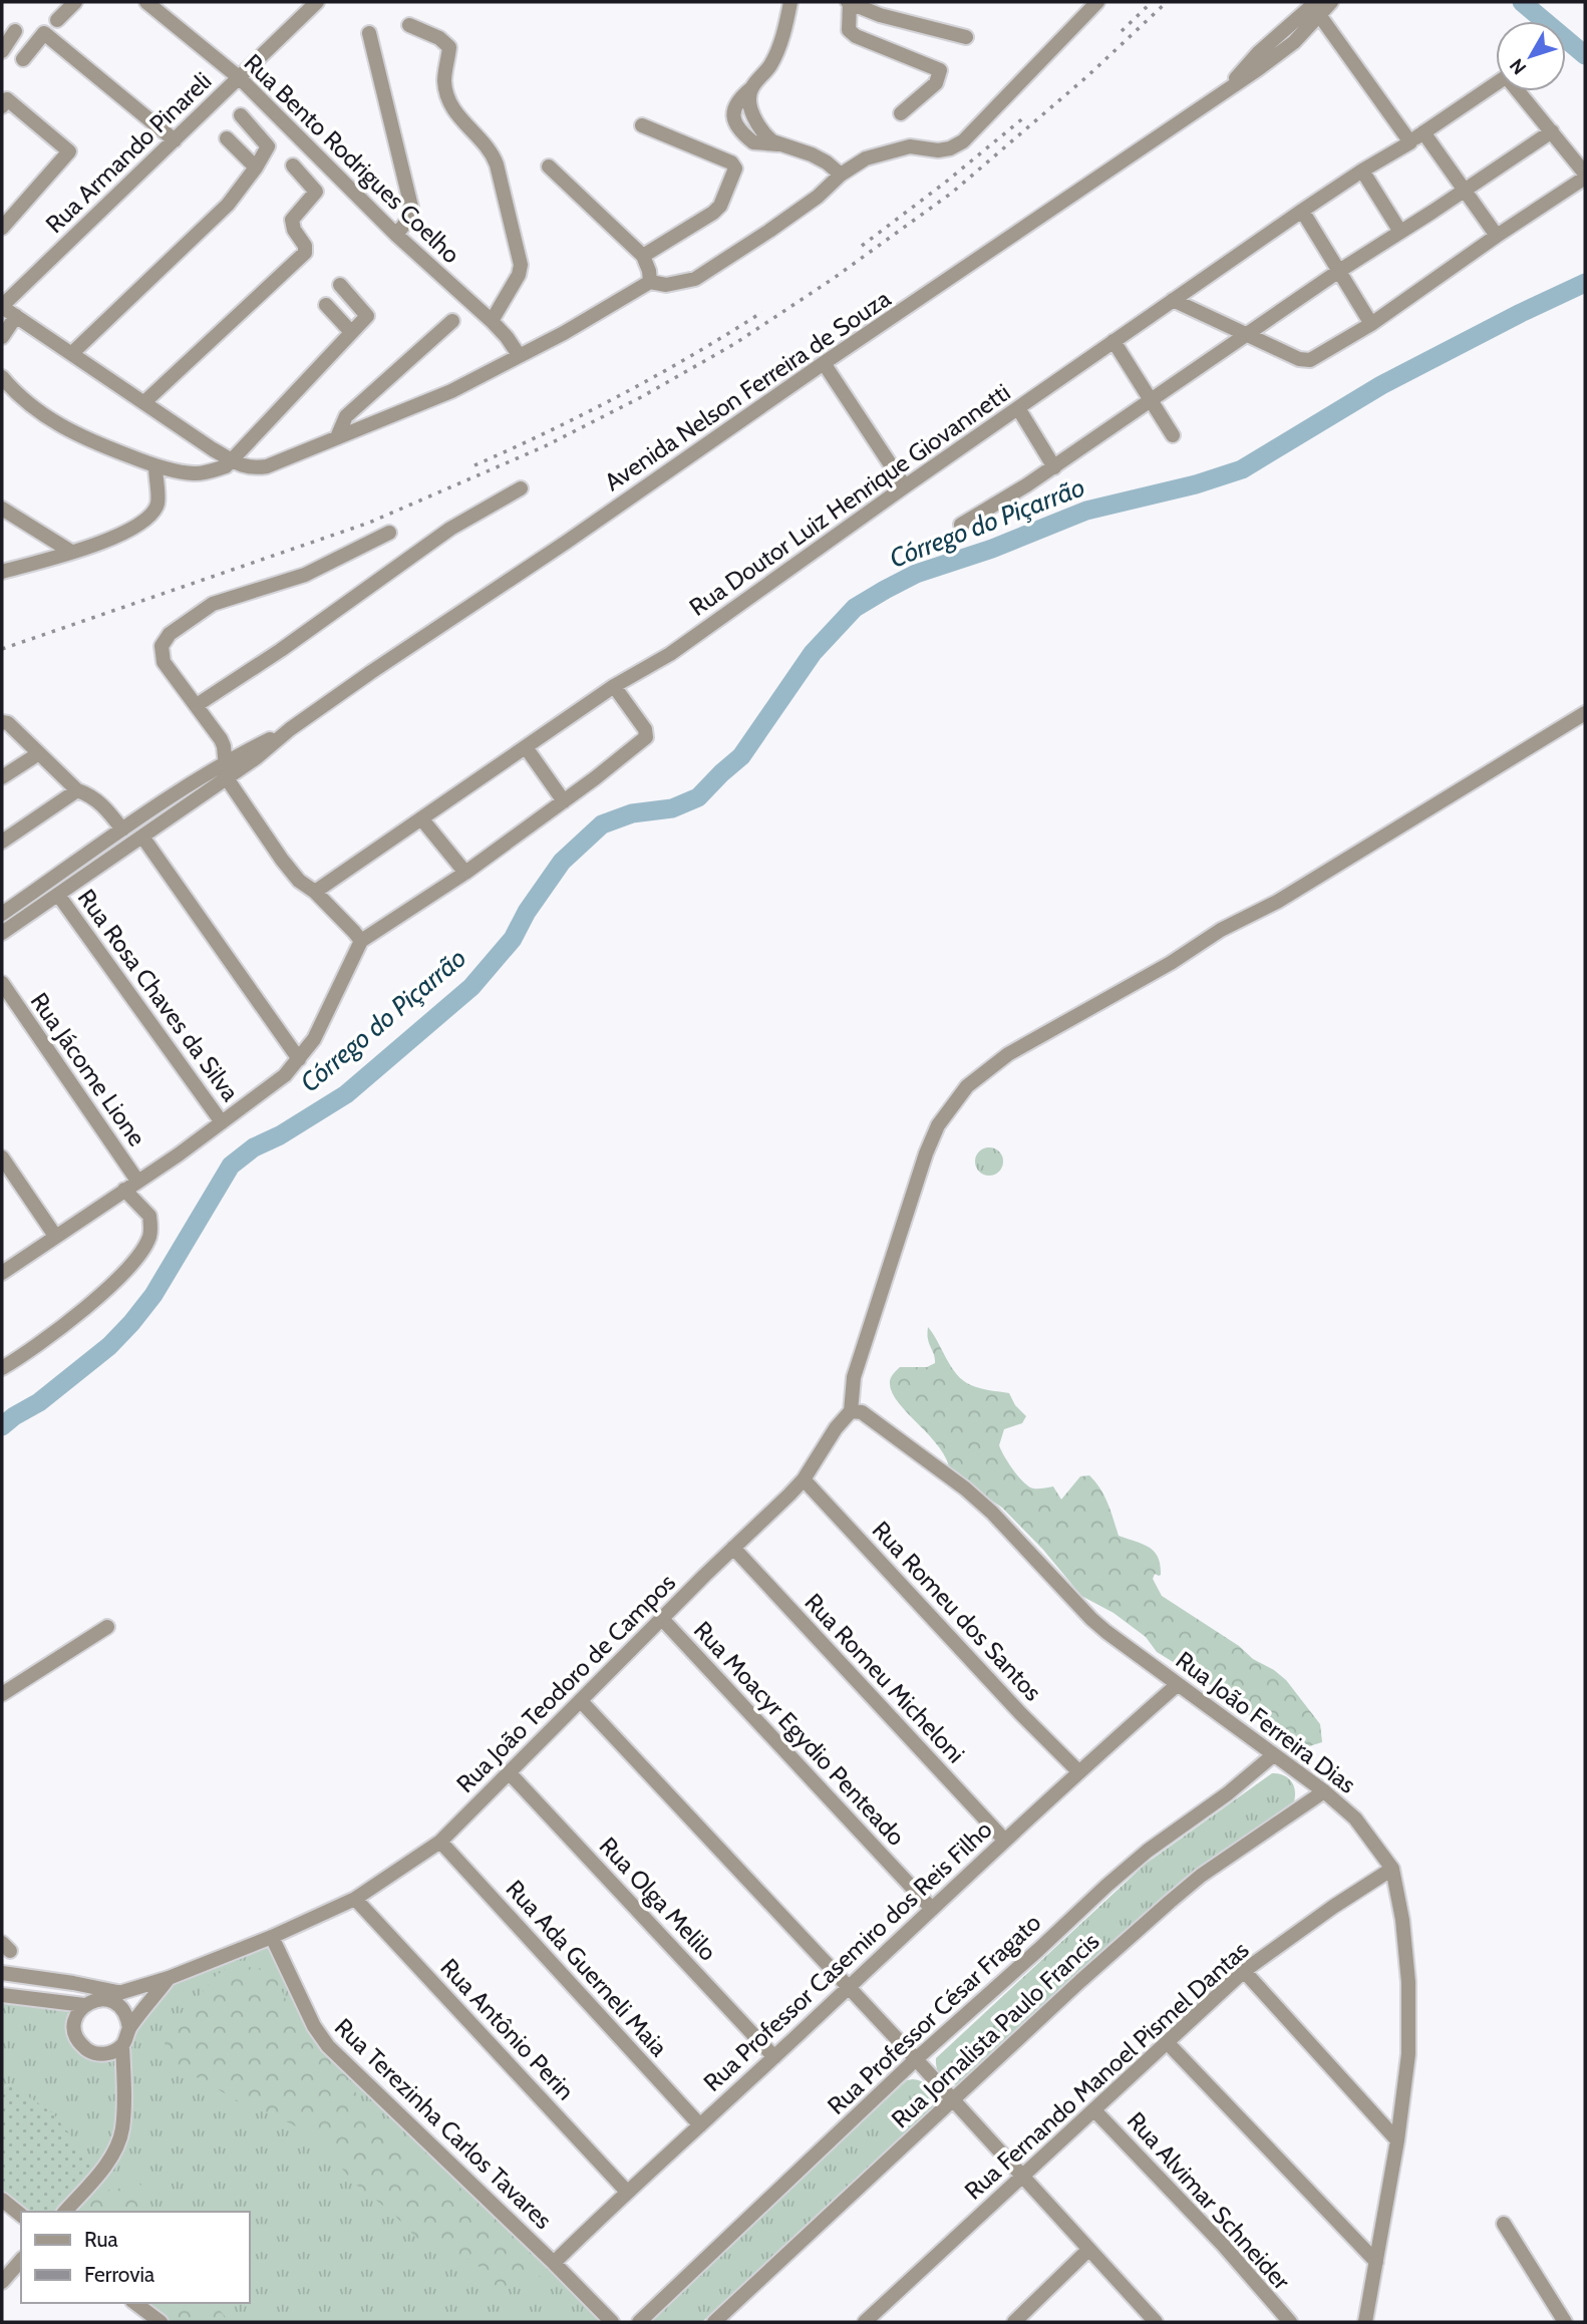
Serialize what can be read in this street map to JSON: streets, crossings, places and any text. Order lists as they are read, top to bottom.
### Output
{
  "streets": {
    "street": [
      "Rua Armando Pinareli",
      "Rua Bento Rodrigues Coelho",
      "Avenida Nelson Ferreira de Souza",
      "Rua Doutor Luiz Henrique Giovannetti",
      "Rua Rosa Chaves da Silva",
      "Rua Jácome Lione",
      "Rua Romeu dos Santos",
      "Rua Romeu Micheloni",
      "Rua João Teodoro de Campos",
      "Rua João Ferreira Dias",
      "Rua Moacyr Egydio Penteado",
      "Rua Olga Melilo",
      "Rua Professor Casemiro dos Reis Filho",
      "Rua Ada Guerneli Maia",
      "Rua Professor César Fragato",
      "Rua Antônio Perin",
      "Rua Jornalista Paulo Francis",
      "Rua Fernando Manoel Pismel Dantas",
      "Rua Terezinha Carlos Tavares",
      "Rua Alvimar Schneider"
    ]
  },
  "crossings": [
    ["Rua Armando Pinareli", "Rua Bento Rodrigues Coelho"],
    ["Avenida Nelson Ferreira de Souza", "Rua Rosa Chaves da Silva"],
    ["Rua Romeu dos Santos", "Rua João Teodoro de Campos"],
    ["Rua Romeu dos Santos", "Rua Professor Casemiro dos Reis Filho"],
    ["Rua Romeu Micheloni", "Rua João Teodoro de Campos"],
    ["Rua Romeu Micheloni", "Rua Professor Casemiro dos Reis Filho"],
    ["Rua João Teodoro de Campos", "Rua João Ferreira Dias"],
    ["Rua João Teodoro de Campos", "Rua Moacyr Egydio Penteado"],
    ["Rua João Teodoro de Campos", "Rua Olga Melilo"],
    ["Rua João Teodoro de Campos", "Rua Ada Guerneli Maia"],
    ["Rua João Teodoro de Campos", "Rua Antônio Perin"],
    ["Rua João Teodoro de Campos", "Rua Terezinha Carlos Tavares"],
    ["Rua João Ferreira Dias", "Rua Professor Casemiro dos Reis Filho"],
    ["Rua João Ferreira Dias", "Rua Professor César Fragato"],
    ["Rua João Ferreira Dias", "Rua Jornalista Paulo Francis"],
    ["Rua João Ferreira Dias", "Rua Fernando Manoel Pismel Dantas"],
    ["Rua Moacyr Egydio Penteado", "Rua Professor Casemiro dos Reis Filho"],
    ["Rua Olga Melilo", "Rua Professor Casemiro dos Reis Filho"],
    ["Rua Professor Casemiro dos Reis Filho", "Rua Ada Guerneli Maia"],
    ["Rua Professor Casemiro dos Reis Filho", "Rua Antônio Perin"],
    ["Rua Professor Casemiro dos Reis Filho", "Rua Terezinha Carlos Tavares"],
    ["Rua Fernando Manoel Pismel Dantas", "Rua Alvimar Schneider"]
  ],
  "water": ["Córrego do Piçarrão"],
  "legend": ["Rua", "Ferrovia"],
  "north": "bottom left"
}
